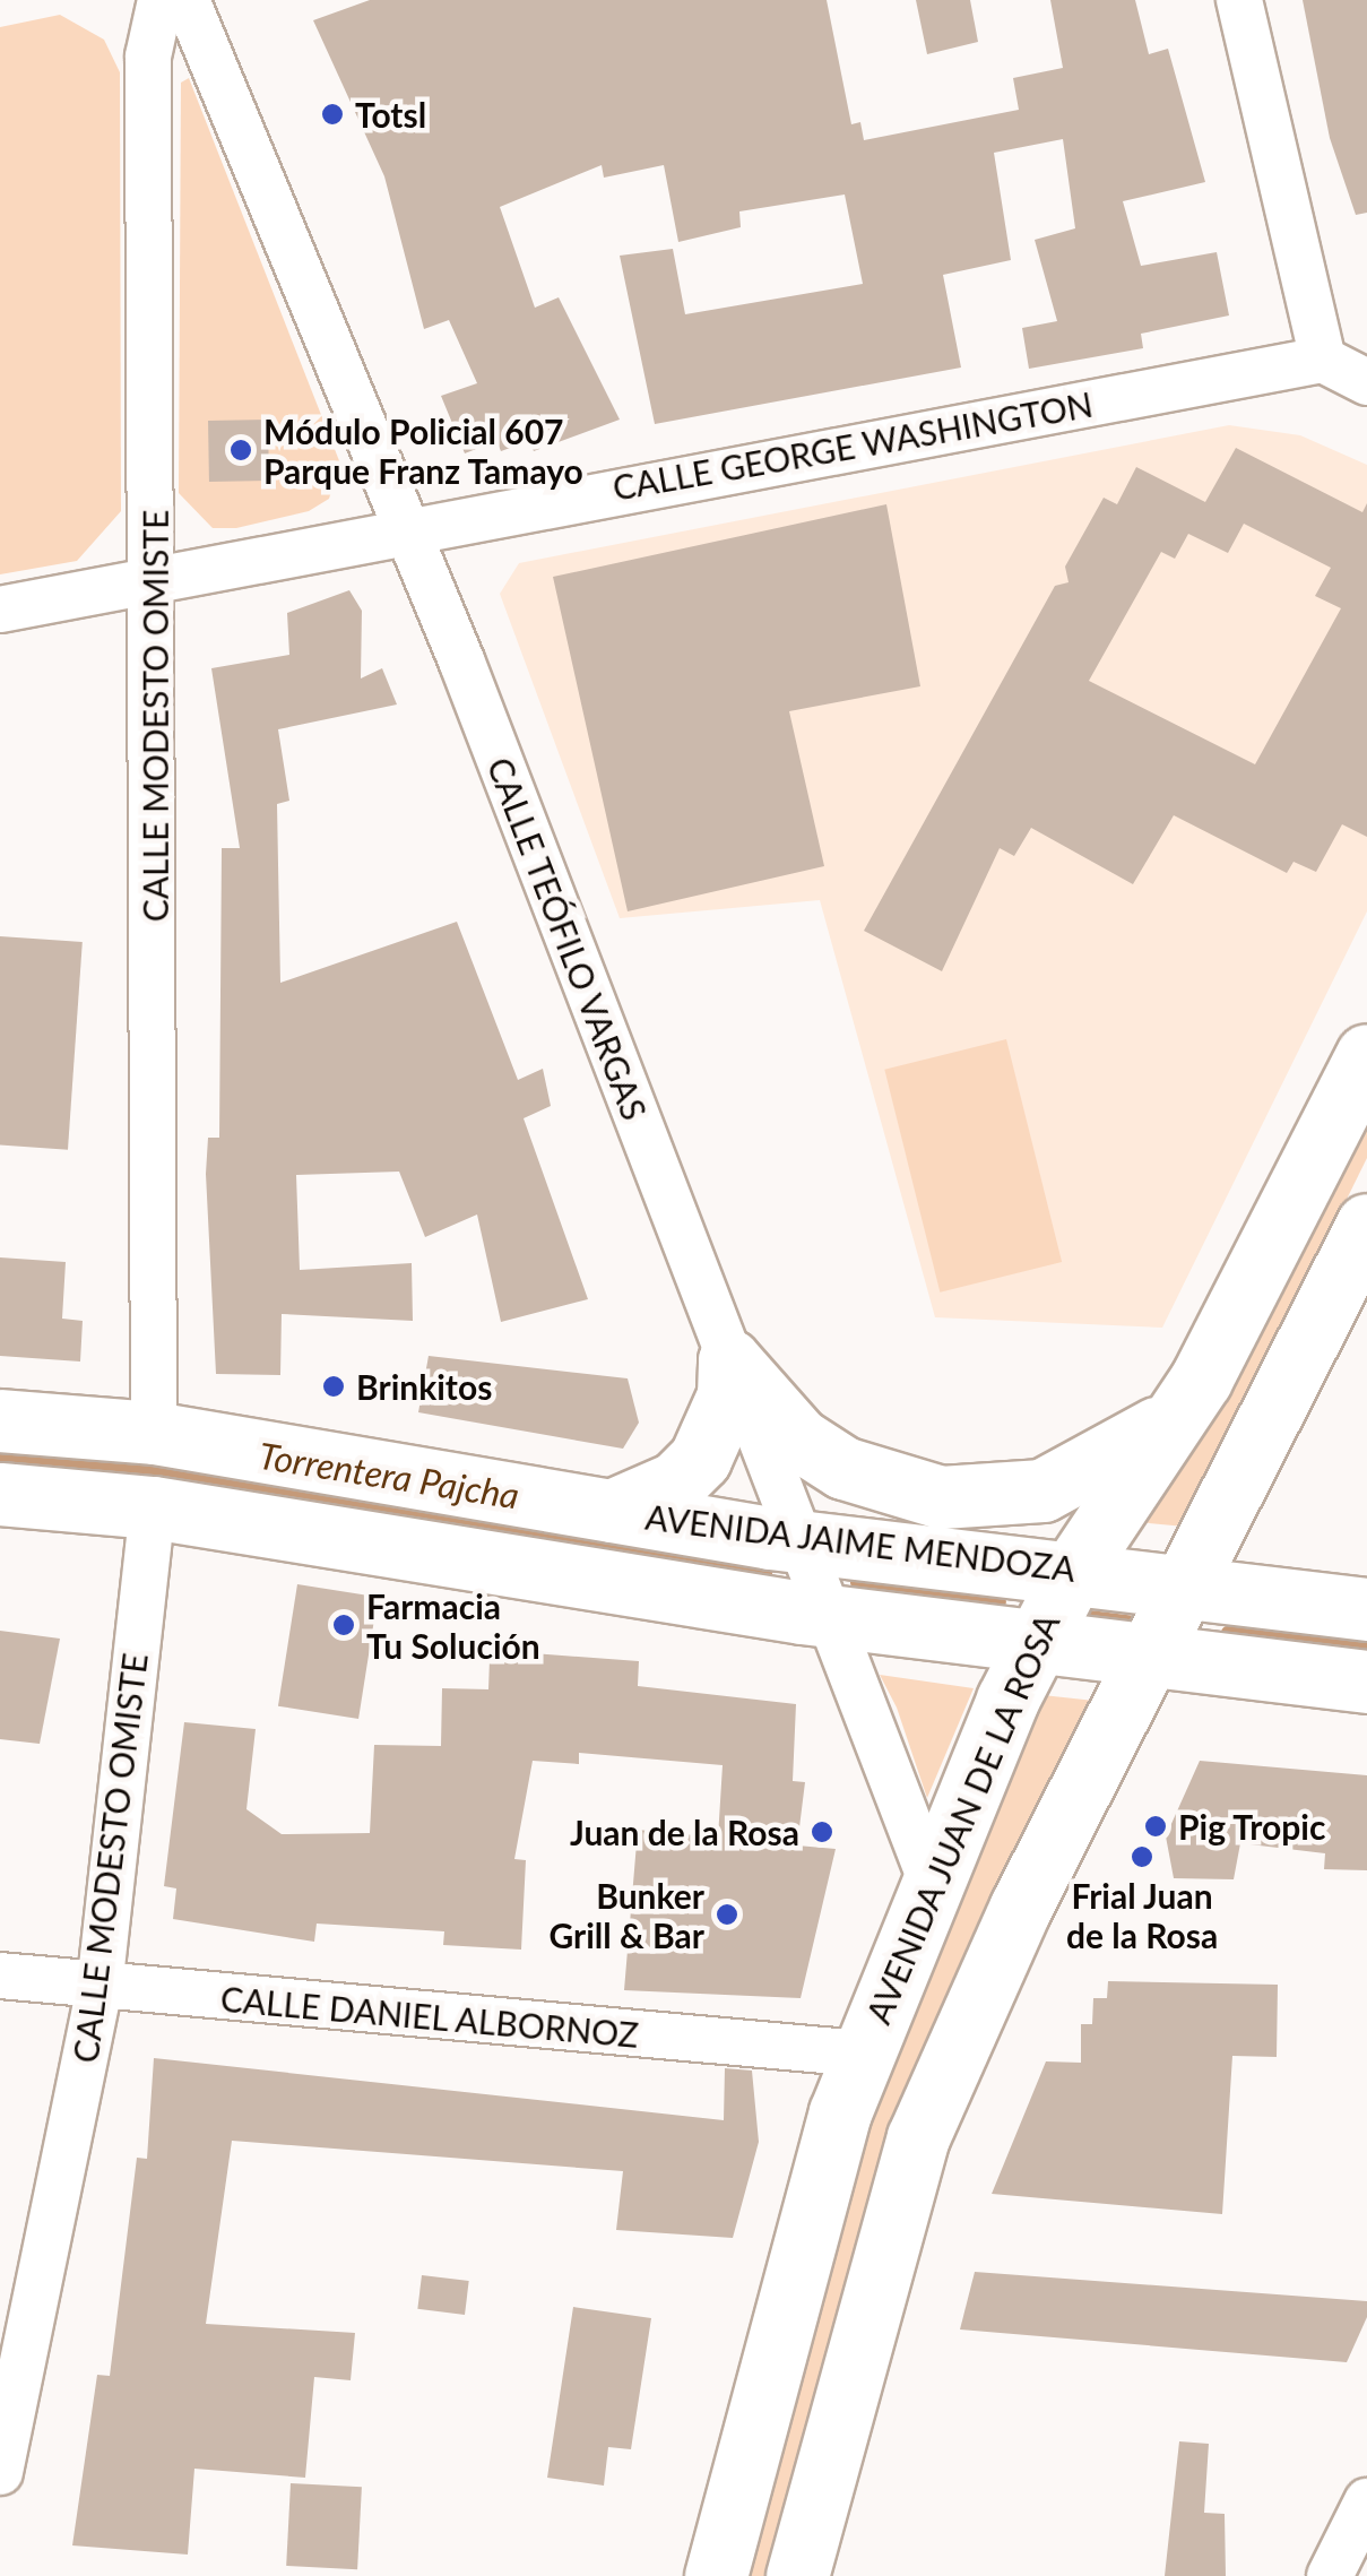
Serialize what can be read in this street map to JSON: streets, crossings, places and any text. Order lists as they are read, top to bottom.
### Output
{
  "streets": {
    "main road": ["AVENIDA JAIME MENDOZA", "AVENIDA JUAN DE LA ROSA"],
    "street": [
      "CALLE GEORGE WASHINGTON",
      "CALLE MODESTO OMISTE",
      "CALLE TEÓFILO VARGAS",
      "CALLE DANIEL ALBORNOZ"
    ]
  },
  "crossings": [
    ["CALLE GEORGE WASHINGTON", "CALLE MODESTO OMISTE"],
    ["CALLE GEORGE WASHINGTON", "CALLE TEÓFILO VARGAS"],
    ["CALLE MODESTO OMISTE", "AVENIDA JAIME MENDOZA"],
    ["CALLE MODESTO OMISTE", "CALLE DANIEL ALBORNOZ"],
    ["CALLE TEÓFILO VARGAS", "AVENIDA JAIME MENDOZA"],
    ["CALLE TEÓFILO VARGAS", "AVENIDA JUAN DE LA ROSA"],
    ["AVENIDA JAIME MENDOZA", "AVENIDA JUAN DE LA ROSA"],
    ["AVENIDA JUAN DE LA ROSA", "CALLE DANIEL ALBORNOZ"]
  ],
  "water": ["Torrentera Pajcha"],
  "places": [
    "Totsl",
    "Módulo Policial 607 Parque Franz Tamayo",
    "Brinkitos",
    "Farmacia Tu Solución",
    "Pig Tropic",
    "Juan de la Rosa",
    "Frial Juan de la Rosa",
    "Bunker Grill & Bar"
  ]
}
